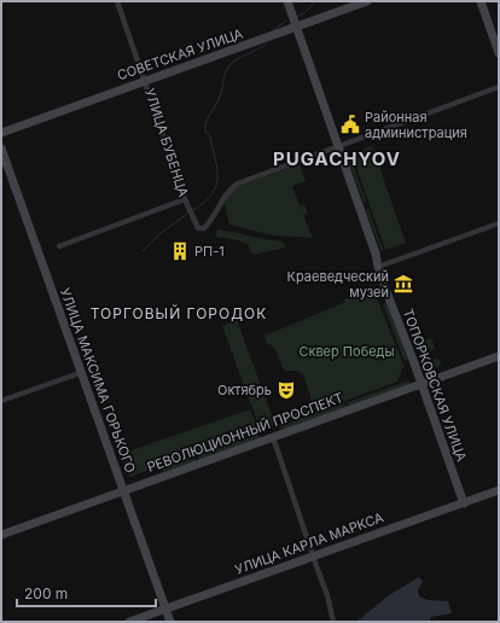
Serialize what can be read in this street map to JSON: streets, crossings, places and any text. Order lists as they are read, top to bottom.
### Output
{
  "streets": {
    "street": [
      "СОВЕТСКАЯ УЛИЦА",
      "УЛИЦА БУБЕНЦА",
      "УЛИЦА МАКСИМА ГОРЬКОГО",
      "ТОПОРКОВСКАЯ УЛИЦА",
      "РЕВОЛЮЦИОННЫЙ ПРОСПЕКТ",
      "УЛИЦА КАРЛА МАРКСА"
    ]
  },
  "crossings": [
    ["СОВЕТСКАЯ УЛИЦА", "УЛИЦА БУБЕНЦА"],
    ["СОВЕТСКАЯ УЛИЦА", "ТОПОРКОВСКАЯ УЛИЦА"],
    ["УЛИЦА БУБЕНЦА", "ТОПОРКОВСКАЯ УЛИЦА"],
    ["УЛИЦА МАКСИМА ГОРЬКОГО", "РЕВОЛЮЦИОННЫЙ ПРОСПЕКТ"],
    ["УЛИЦА МАКСИМА ГОРЬКОГО", "УЛИЦА КАРЛА МАРКСА"],
    ["ТОПОРКОВСКАЯ УЛИЦА", "РЕВОЛЮЦИОННЫЙ ПРОСПЕКТ"],
    ["ТОПОРКОВСКАЯ УЛИЦА", "УЛИЦА КАРЛА МАРКСА"]
  ],
  "districts": ["PUGACHYOV", "ТОРГОВЫЙ ГОРОДОК"],
  "parks": ["Сквер Победы"],
  "places": {
    "public building": ["Районная администрация"],
    "building": ["РП-1"],
    "museum": ["Краеведческий музей"],
    "theatre": ["Октябрь"]
  },
  "scale_bar": "200 m"
}
